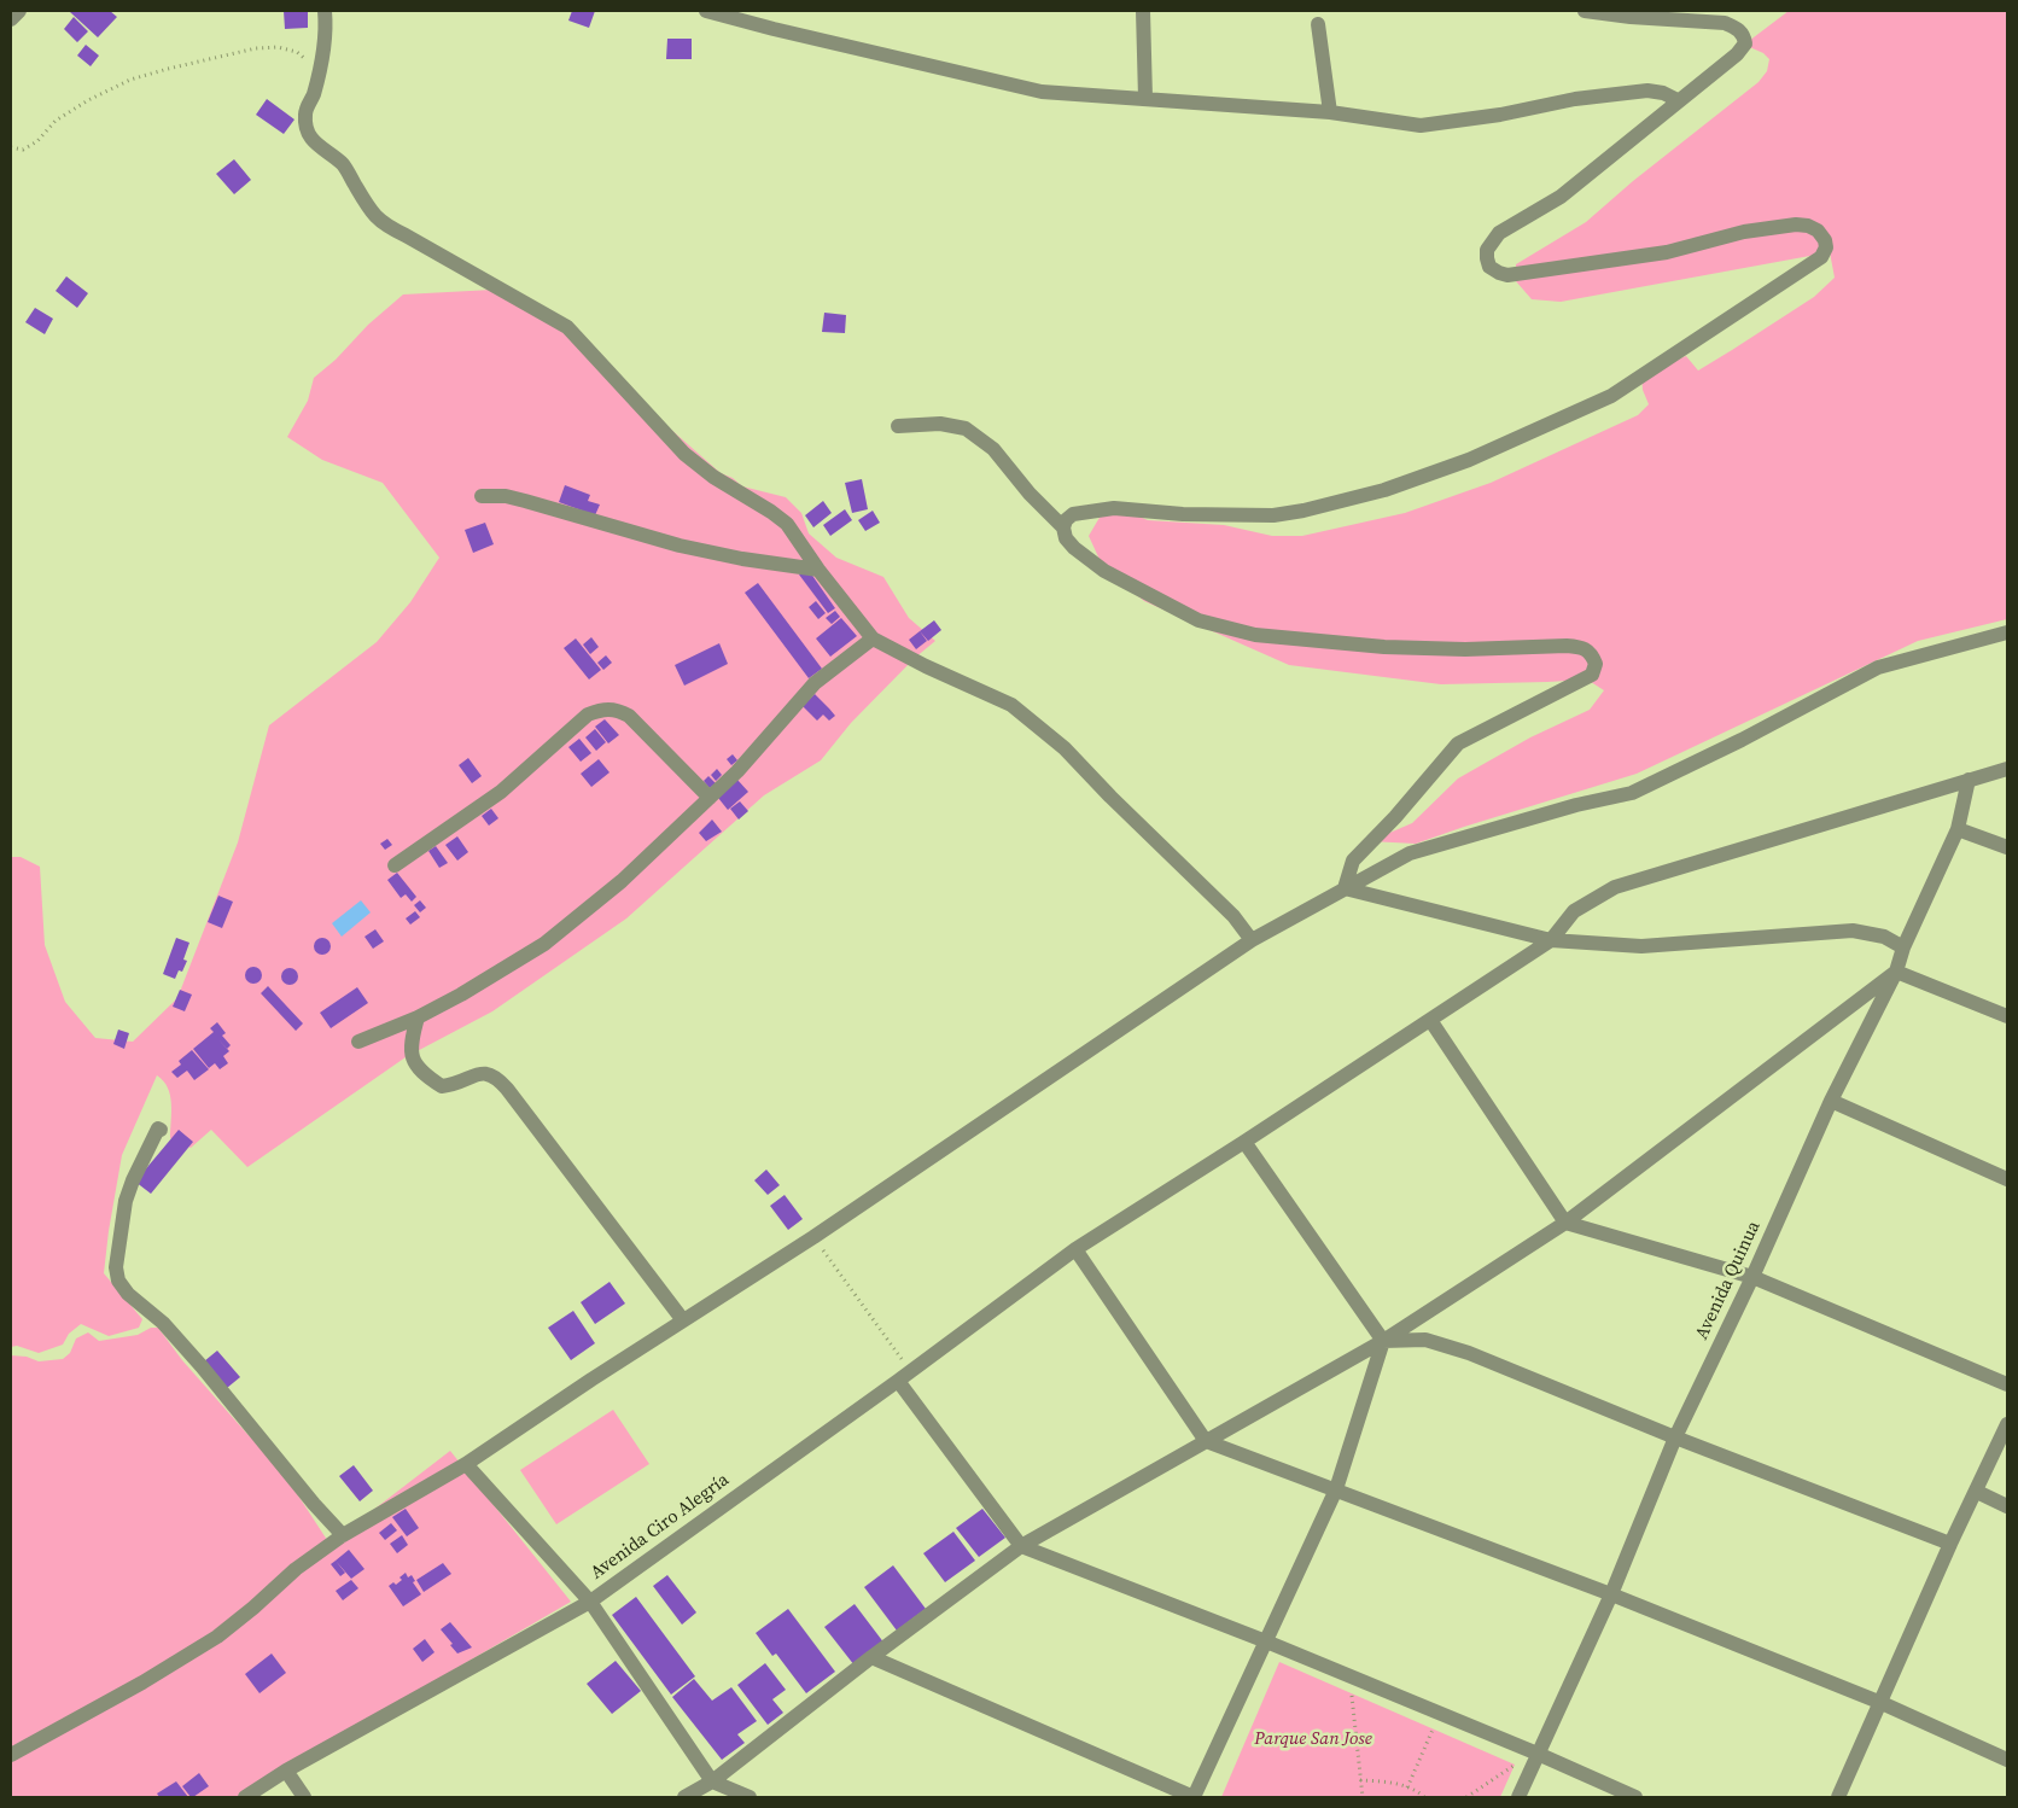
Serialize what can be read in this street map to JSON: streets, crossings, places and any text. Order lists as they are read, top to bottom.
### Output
{
  "streets": {
    "street": ["Avenida Quinua", "Avenida Ciro Alegría"]
  },
  "crossings": [
    ["Avenida Quinua", "Avenida Ciro Alegría"]
  ],
  "parks": ["Parque San Jose"]
}
